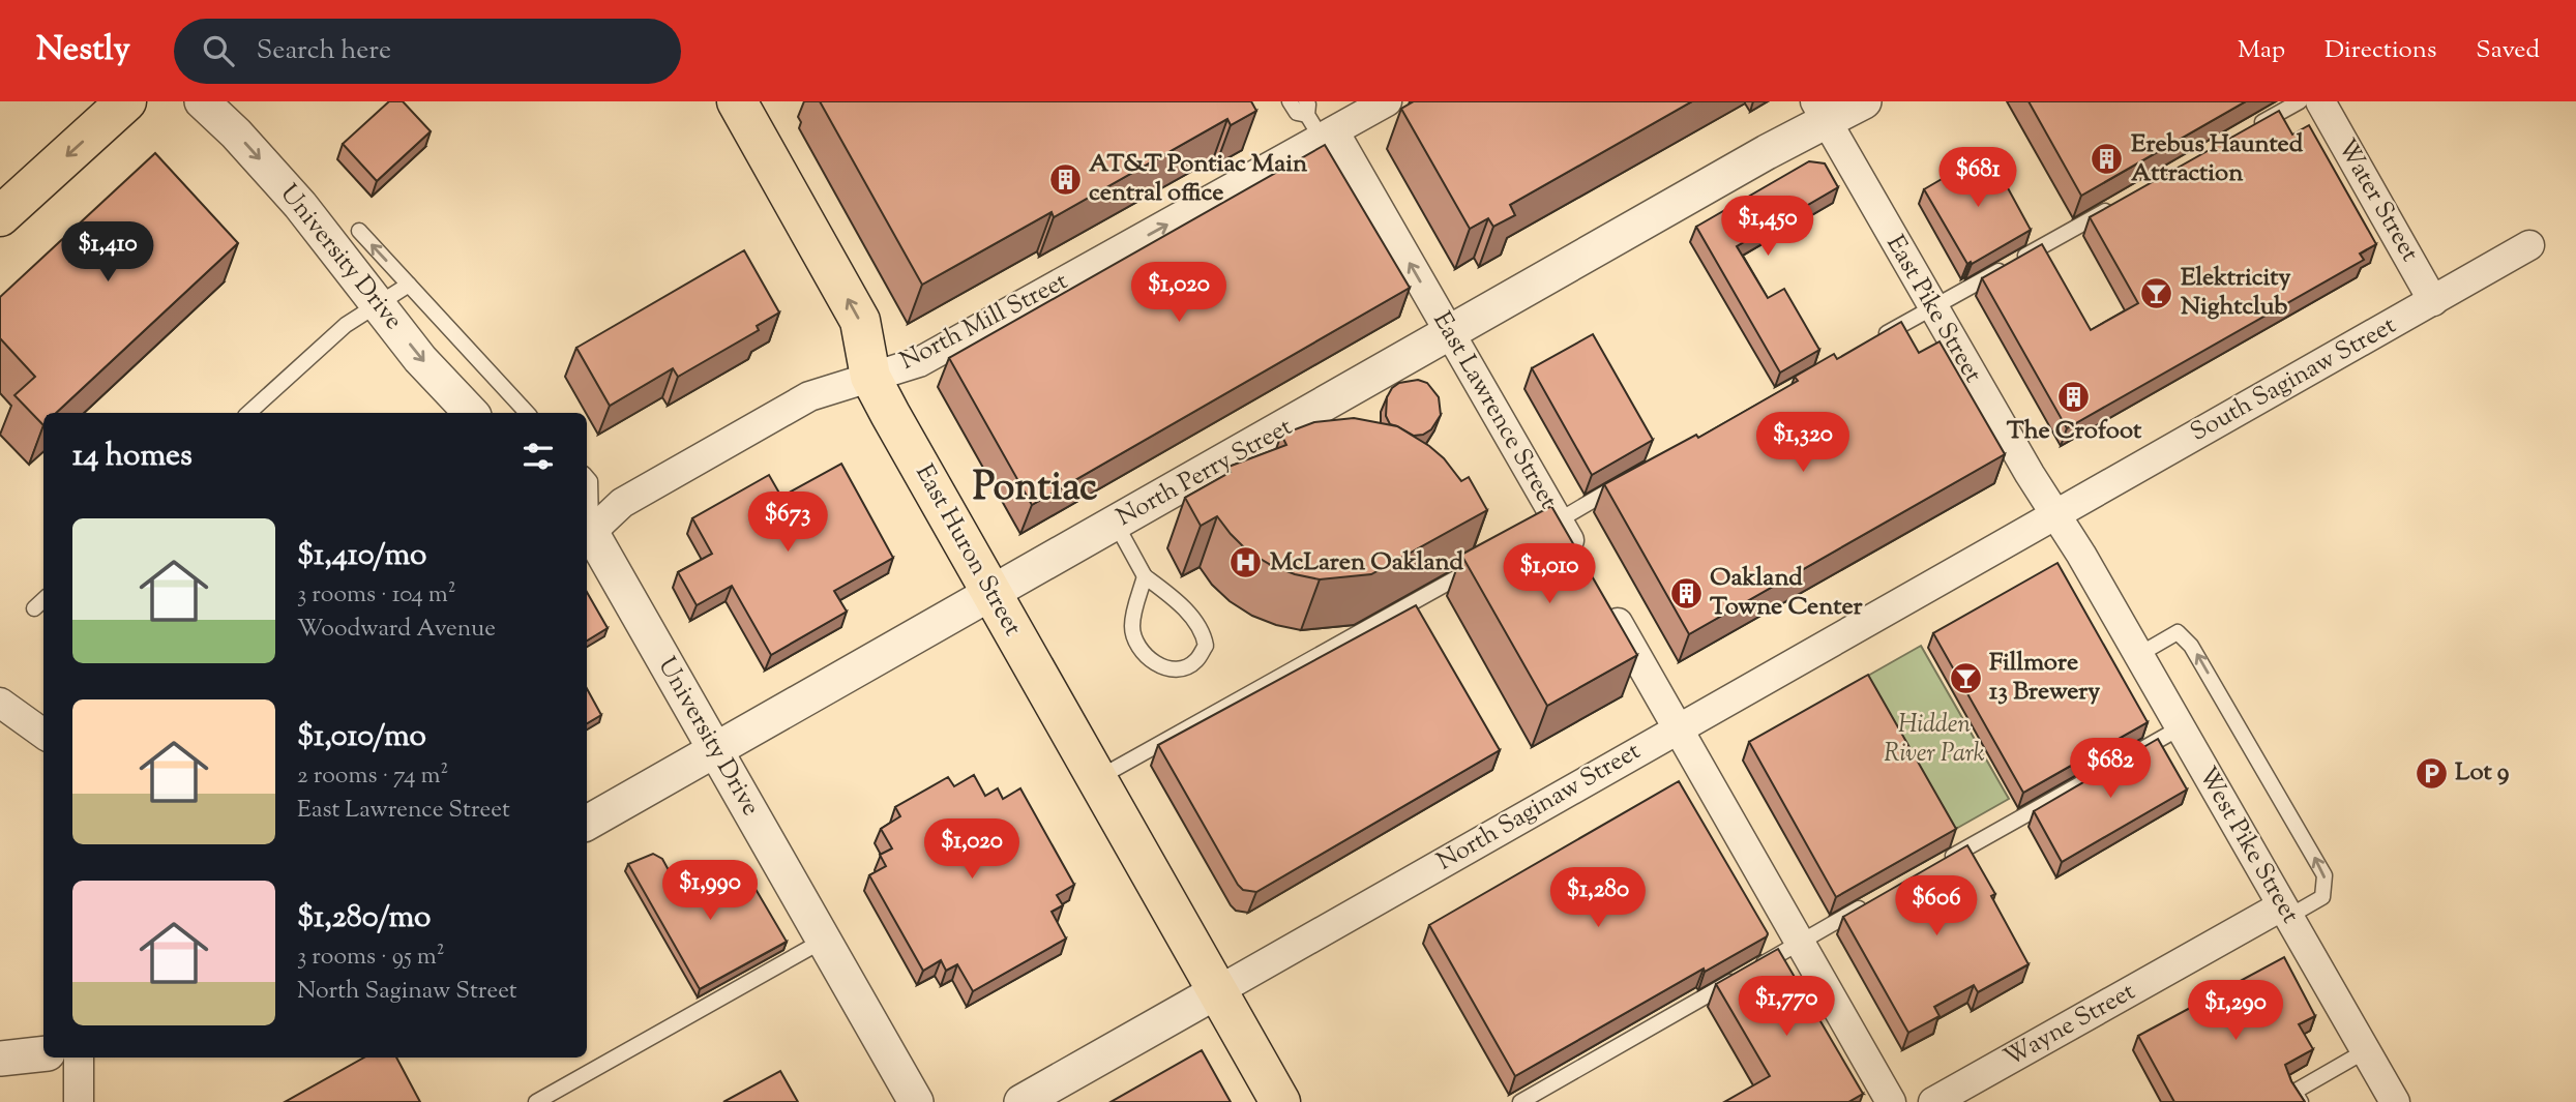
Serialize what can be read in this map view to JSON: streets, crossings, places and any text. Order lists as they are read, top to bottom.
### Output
{
  "streets": {
    "highway": ["East Huron Street"],
    "street": [
      "Water Street",
      "University Drive",
      "East Pike Street",
      "North Mill Street",
      "South Saginaw Street",
      "East Lawrence Street",
      "North Perry Street",
      "North Saginaw Street",
      "West Pike Street",
      "Wayne Street"
    ]
  },
  "crossings": [
    ["Water Street", "South Saginaw Street"],
    ["University Drive", "North Perry Street"],
    ["East Pike Street", "South Saginaw Street"],
    ["East Pike Street", "North Perry Street"],
    ["East Pike Street", "North Saginaw Street"],
    ["East Pike Street", "West Pike Street"],
    ["North Mill Street", "East Lawrence Street"],
    ["North Mill Street", "East Huron Street"],
    ["South Saginaw Street", "North Saginaw Street"],
    ["South Saginaw Street", "West Pike Street"],
    ["East Lawrence Street", "North Perry Street"],
    ["North Perry Street", "East Huron Street"],
    ["East Huron Street", "North Saginaw Street"],
    ["North Saginaw Street", "West Pike Street"],
    ["West Pike Street", "Wayne Street"]
  ],
  "one_way": ["University Drive", "North Mill Street", "East Lawrence Street"],
  "districts": ["Pontiac"],
  "parks": ["Hidden River Park"],
  "places": {
    "building": [
      "Erebus Haunted Attraction",
      "AT&T Pontiac Main central office",
      "The Crofoot",
      "Oakland Towne Center"
    ],
    "bar": ["Elektricity Nightclub", "Fillmore 13 Brewery"],
    "hospital": ["McLaren Oakland"],
    "parking": ["Lot 9"]
  },
  "page": {
    "header": "Nestly",
    "search": "Search here",
    "nav": ["Map", "Directions", "Saved"],
    "price": [
      "$681",
      "$1,450",
      "$1,410",
      "$1,020",
      "$1,320",
      "$673",
      "$1,010",
      "$682",
      "$1,020",
      "$1,990",
      "$1,280",
      "$606",
      "$1,770",
      "$1,290"
    ],
    "heading": "14 homes",
    "list": [
      {
        "name": "$1,410/mo",
        "note": "3 rooms · 104 m² · Woodward Avenue"
      },
      {
        "name": "$1,010/mo",
        "note": "2 rooms · 74 m² · East Lawrence Street"
      },
      {
        "name": "$1,280/mo",
        "note": "3 rooms · 95 m² · North Saginaw Street"
      }
    ]
  }
}
